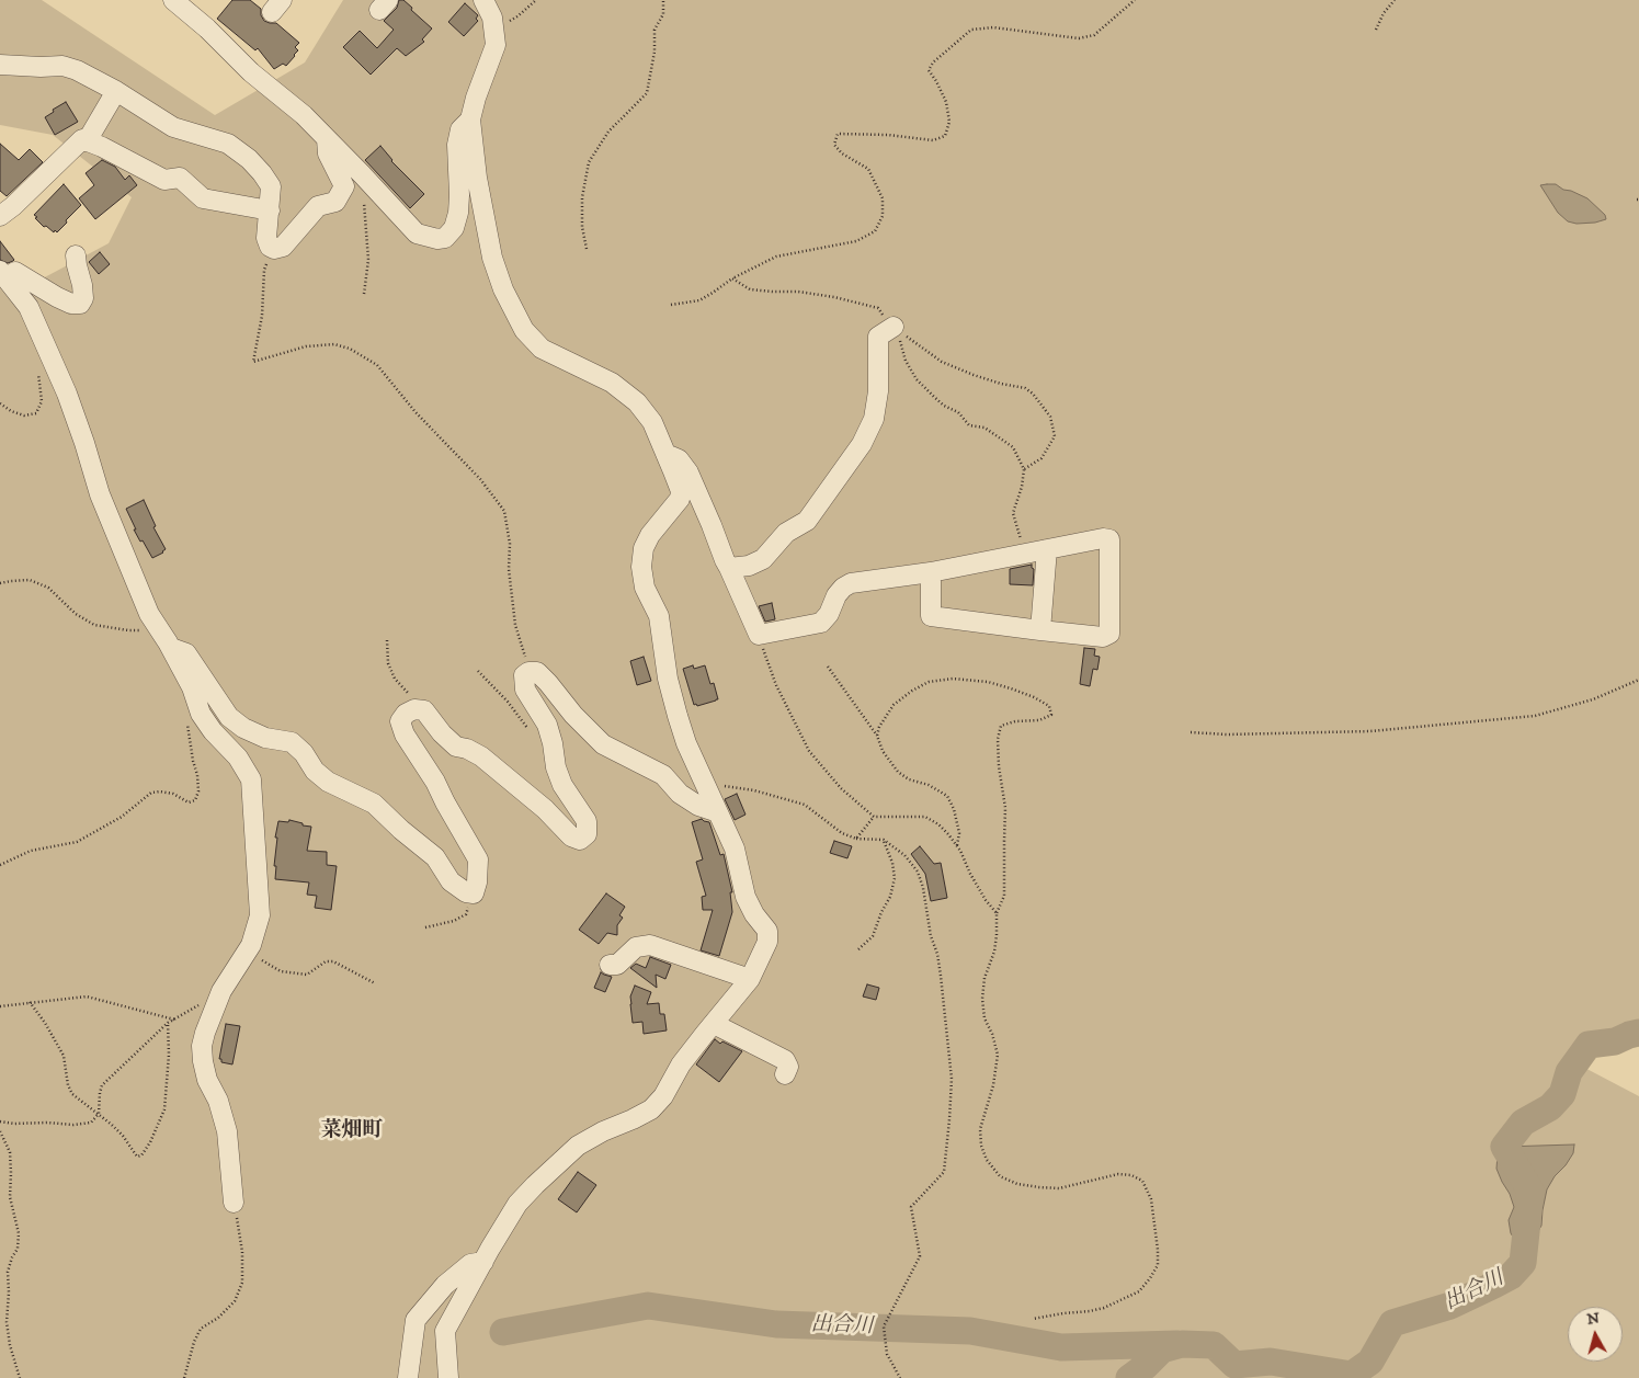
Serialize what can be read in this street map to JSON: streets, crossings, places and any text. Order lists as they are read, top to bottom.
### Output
{
  "districts": ["菜畑町"],
  "water": ["出合川"],
  "north": "top"
}
